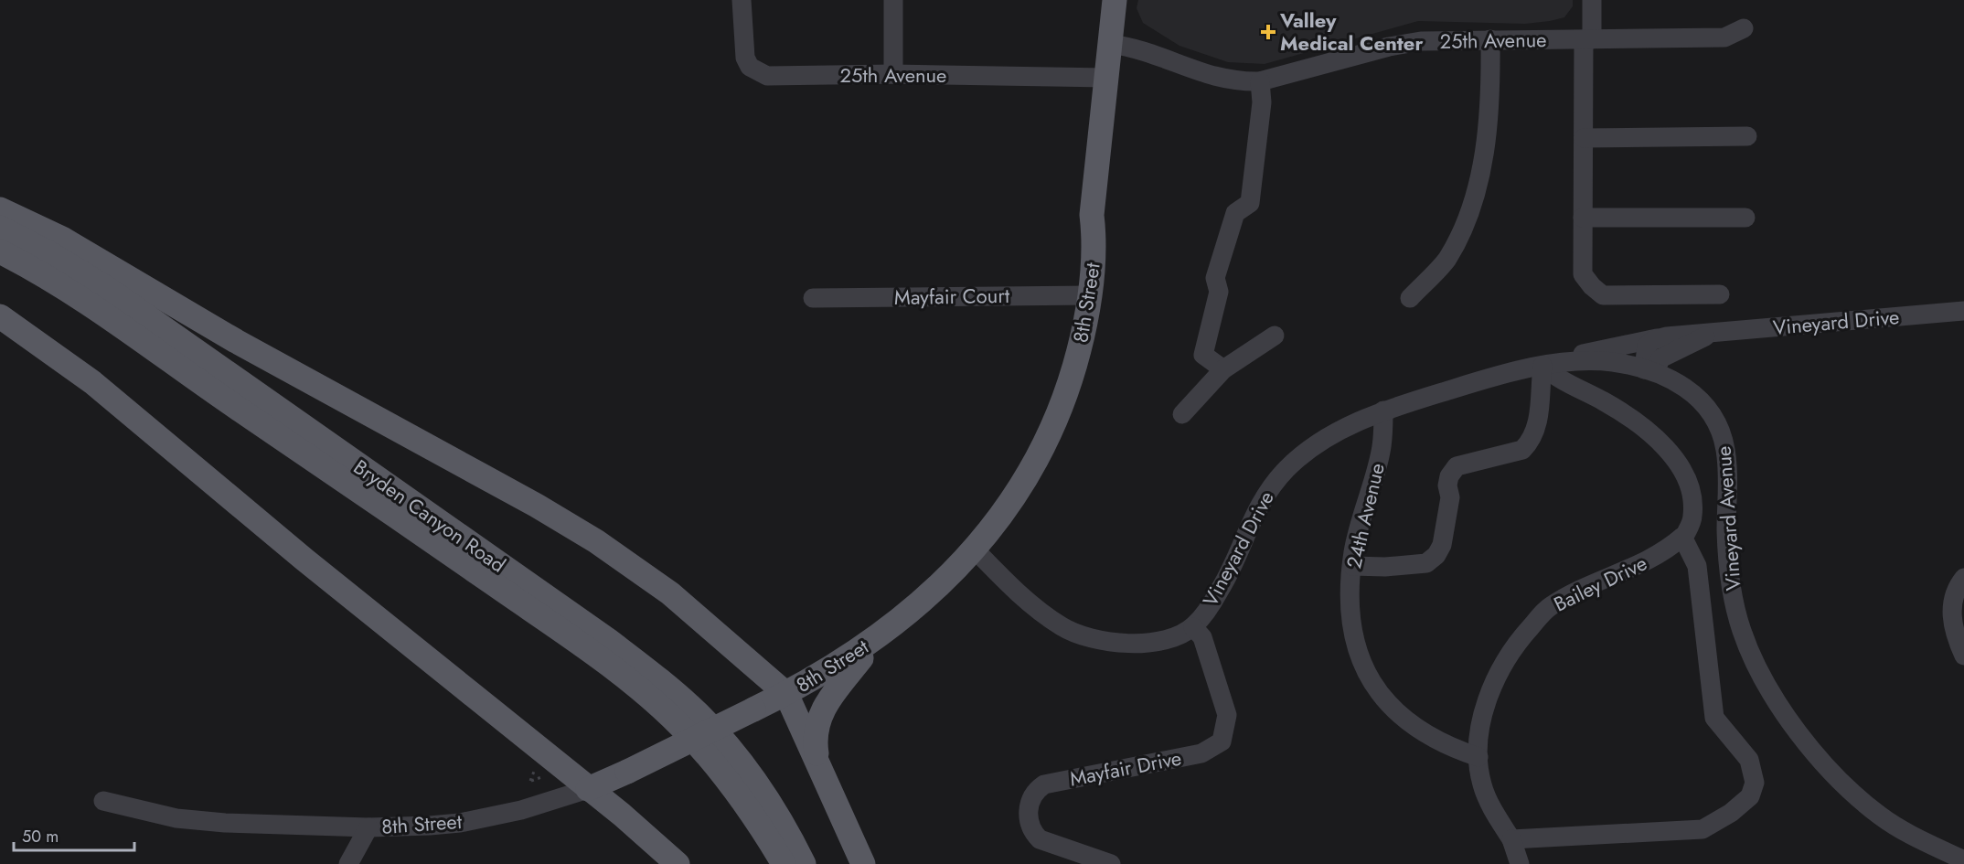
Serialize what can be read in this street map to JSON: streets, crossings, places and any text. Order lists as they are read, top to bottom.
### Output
{
  "streets": {
    "main road": ["8th Street", "Bryden Canyon Road"],
    "street": [
      "25th Avenue",
      "Mayfair Court",
      "Vineyard Drive",
      "24th Avenue",
      "Vineyard Avenue",
      "Bailey Drive",
      "Mayfair Drive"
    ]
  },
  "crossings": [
    ["25th Avenue", "8th Street"],
    ["Mayfair Court", "8th Street"],
    ["8th Street", "Vineyard Drive"],
    ["Vineyard Drive", "24th Avenue"],
    ["Vineyard Drive", "Vineyard Avenue"],
    ["Vineyard Drive", "Mayfair Drive"],
    ["24th Avenue", "Bailey Drive"]
  ],
  "places": {
    "health": ["Valley Medical Center"]
  },
  "scale_bar": "50 m"
}
